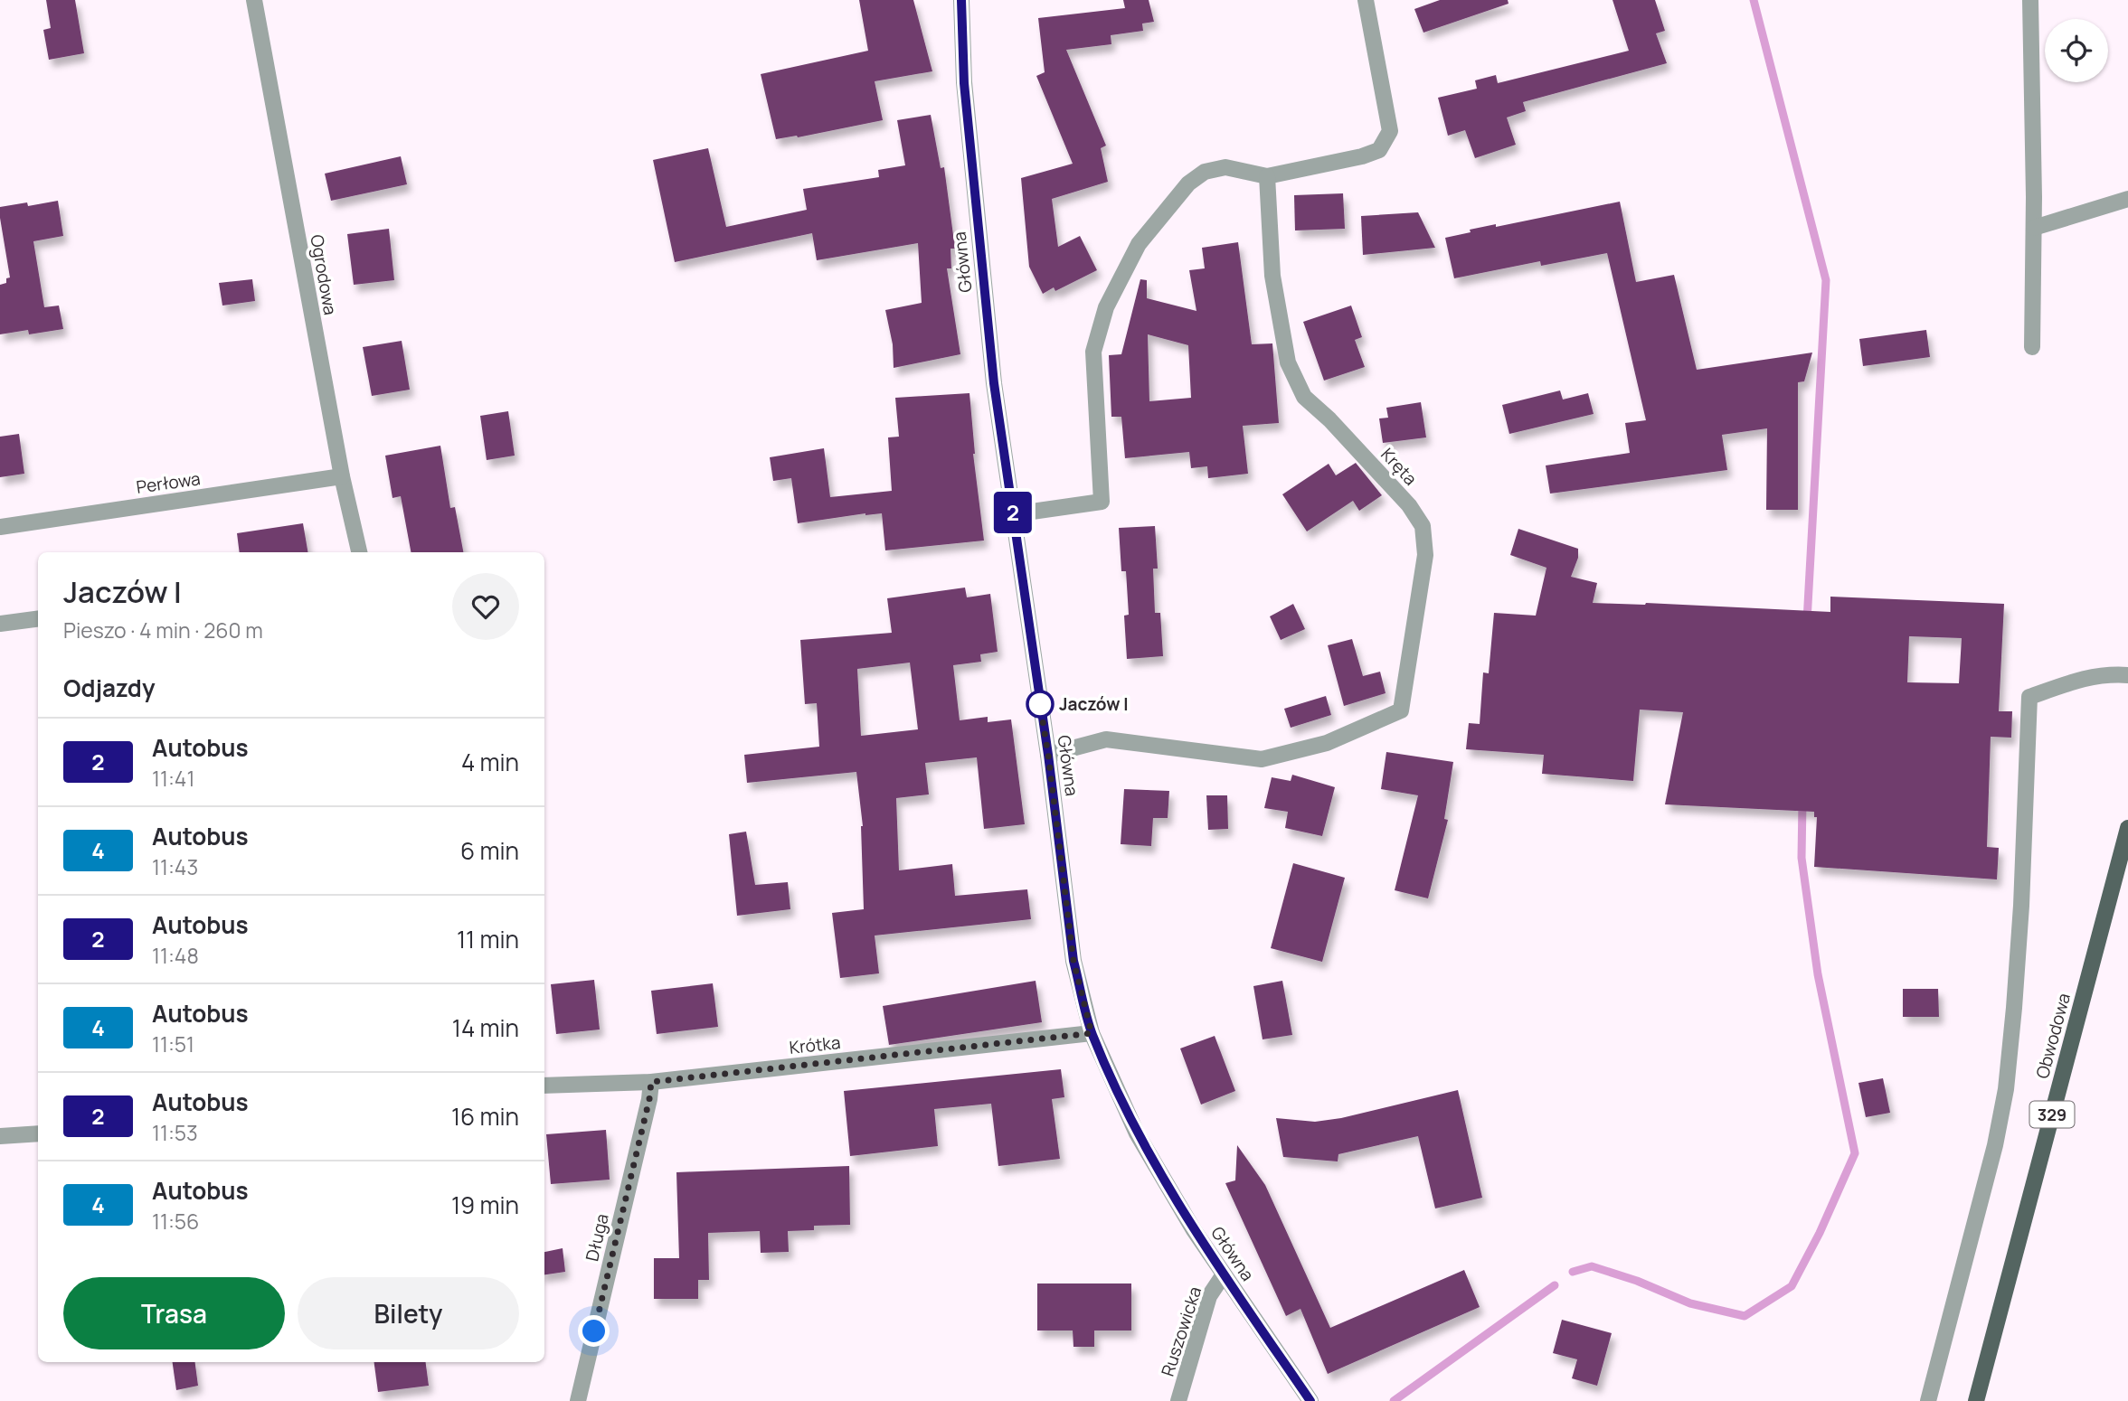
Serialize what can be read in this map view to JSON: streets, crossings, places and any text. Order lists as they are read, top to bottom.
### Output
{
  "streets": {
    "main road": ["Obwodowa", "329"],
    "street": [
      "Główna",
      "Ogrodowa",
      "Kręta",
      "Perłowa",
      "Krótka",
      "Długa",
      "Ruszowicka"
    ]
  },
  "crossings": [
    ["Główna", "Kręta"],
    ["Główna", "Krótka"],
    ["Główna", "Ruszowicka"],
    ["Ogrodowa", "Perłowa"],
    ["Krótka", "Długa"]
  ],
  "places": ["Jaczów I"],
  "lines": ["bus line 2"],
  "page": {
    "on_map": "2",
    "heading": [
      ["Jaczów I", "Pieszo · 4 min · 260 m"],
      "Odjazdy"
    ],
    "list": [
      {
        "mark": "2",
        "name": "Autobus",
        "note": "11:41",
        "value": "4 min"
      },
      {
        "mark": "4",
        "name": "Autobus",
        "note": "11:43",
        "value": "6 min"
      },
      {
        "mark": "2",
        "name": "Autobus",
        "note": "11:48",
        "value": "11 min"
      },
      {
        "mark": "4",
        "name": "Autobus",
        "note": "11:51",
        "value": "14 min"
      },
      {
        "mark": "2",
        "name": "Autobus",
        "note": "11:53",
        "value": "16 min"
      },
      {
        "mark": "4",
        "name": "Autobus",
        "note": "11:56",
        "value": "19 min"
      }
    ],
    "buttons": ["Trasa", "Bilety"]
  }
}
